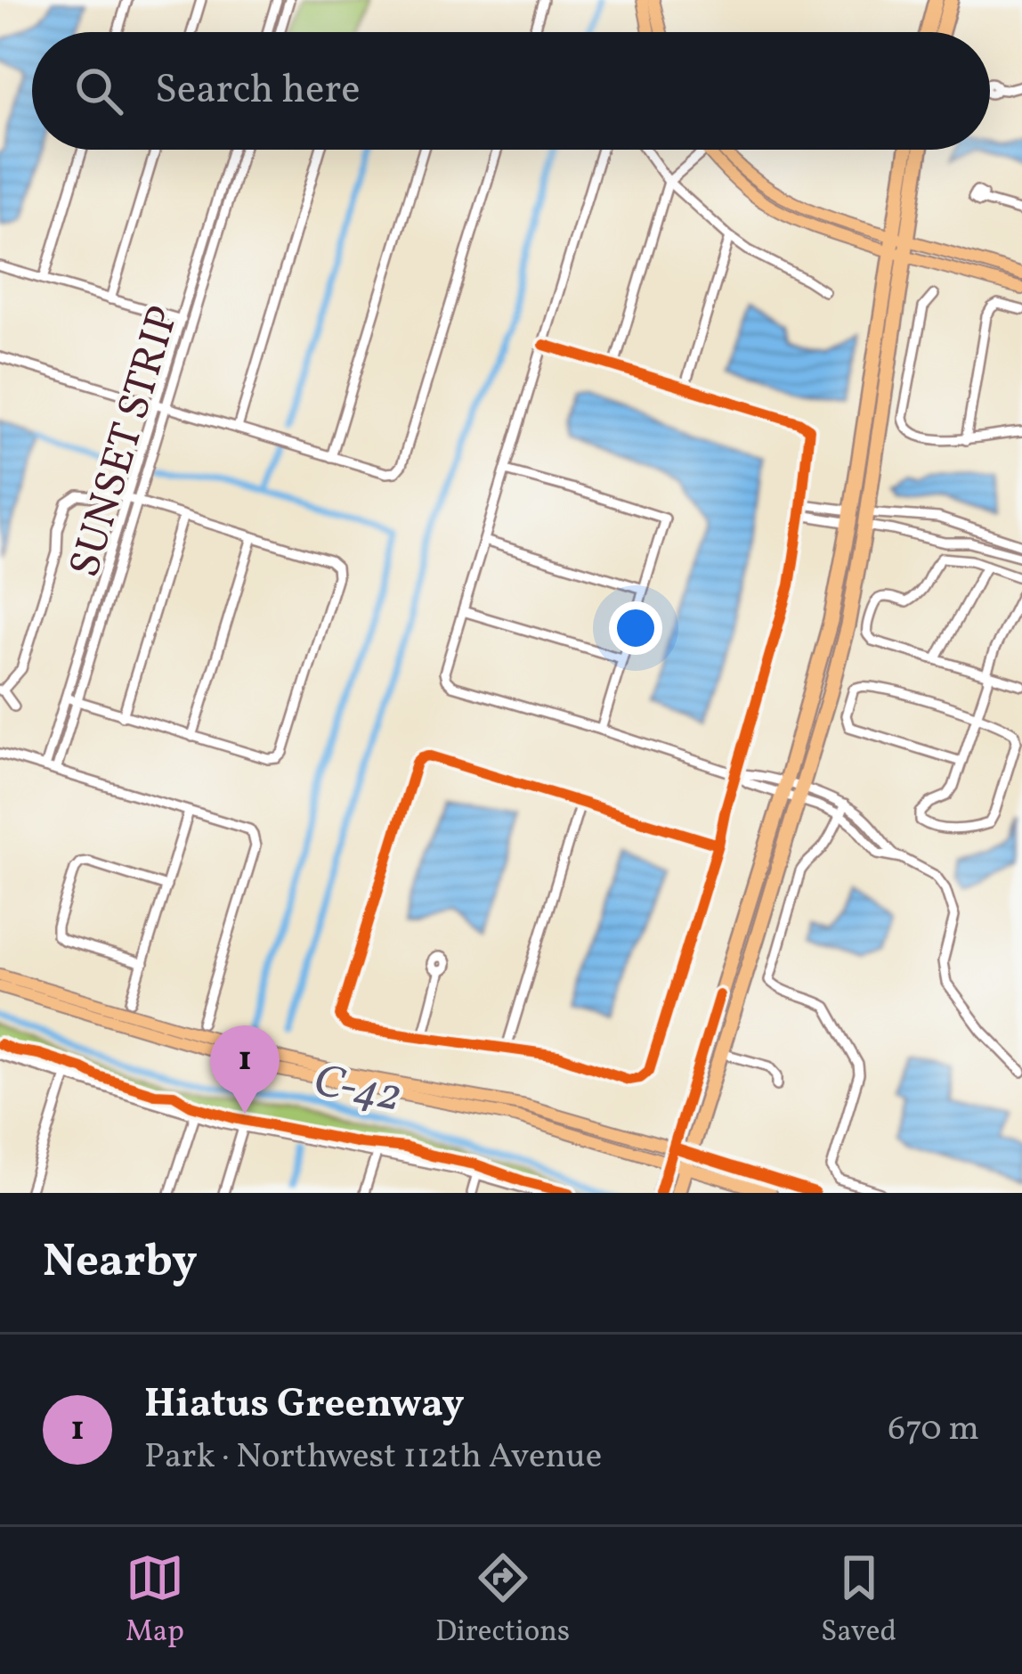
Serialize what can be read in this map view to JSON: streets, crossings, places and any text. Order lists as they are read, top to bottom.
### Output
{
  "streets": {
    "street": ["SUNSET STRIP"]
  },
  "water": ["C-42"],
  "page": {
    "search": "Search here",
    "pins": "1",
    "heading": "Nearby",
    "list": [
      {
        "mark": "1",
        "name": "Hiatus Greenway",
        "note": "Park · Northwest 112th Avenue",
        "value": "670 m"
      }
    ],
    "nav": ["Map", "Directions", "Saved"]
  }
}
